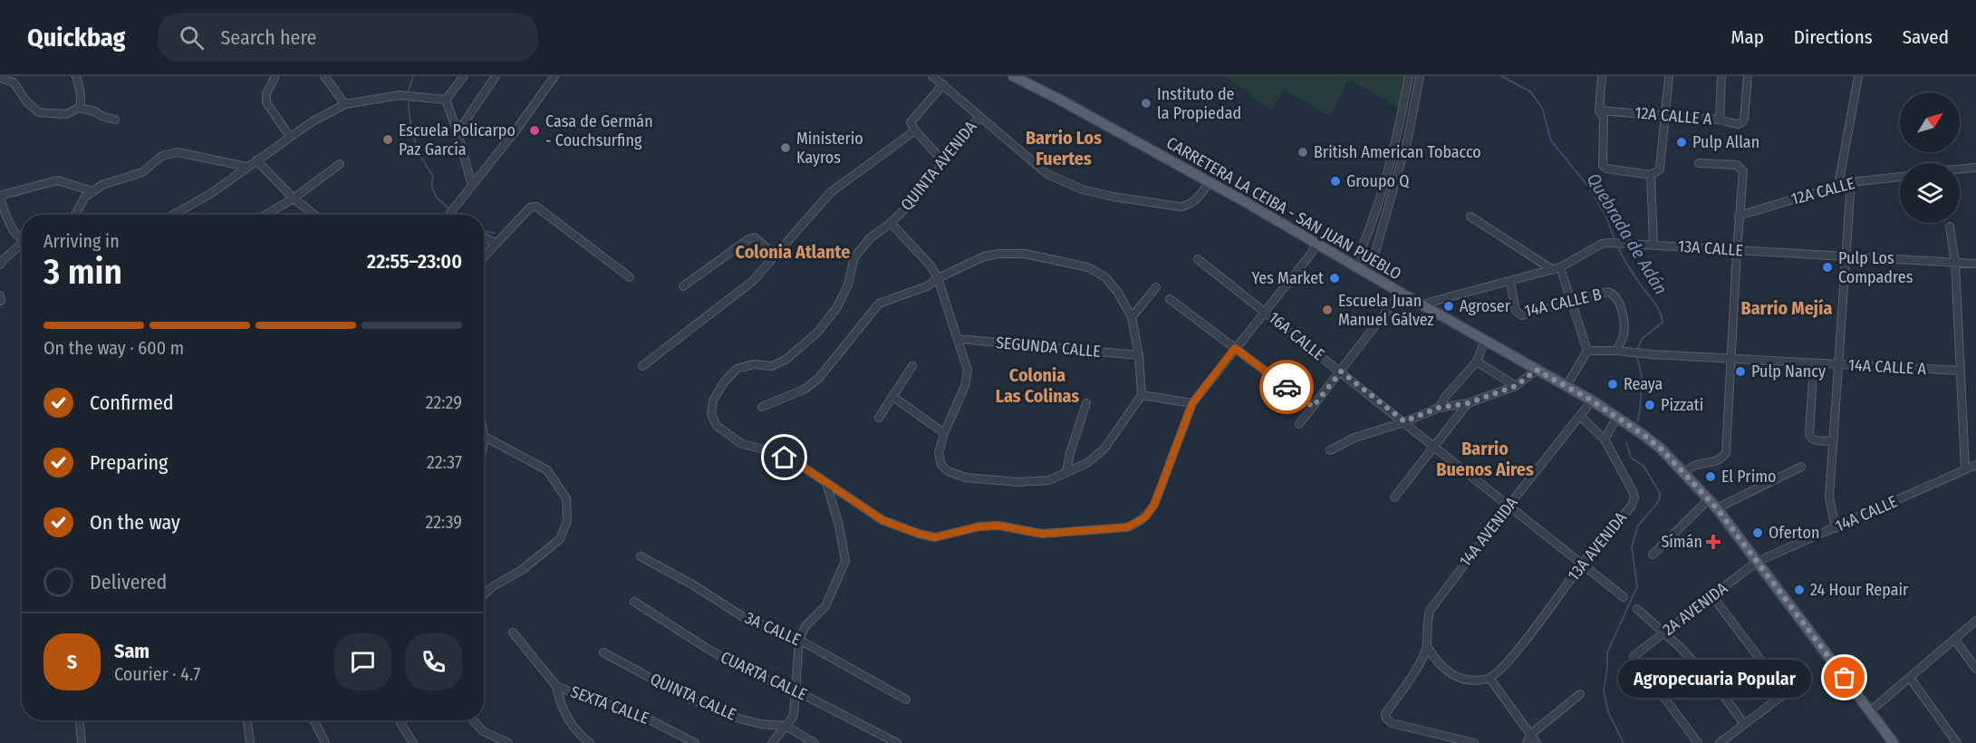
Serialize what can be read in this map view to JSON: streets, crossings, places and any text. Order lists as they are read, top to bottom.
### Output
{
  "streets": {
    "main road": ["CARRETERA LA CEIBA - SAN JUAN PUEBLO"],
    "street": [
      "12A CALLE A",
      "QUINTA AVENIDA",
      "12A CALLE",
      "13A CALLE",
      "14A CALLE B",
      "16A CALLE",
      "SEGUNDA CALLE",
      "14A CALLE A",
      "14A CALLE",
      "14A AVENIDA",
      "13A AVENIDA",
      "2A AVENIDA",
      "3A CALLE",
      "CUARTA CALLE",
      "QUINTA CALLE",
      "SEXTA CALLE"
    ]
  },
  "crossings": [
    ["CARRETERA LA CEIBA - SAN JUAN PUEBLO", "13A CALLE"],
    ["CARRETERA LA CEIBA - SAN JUAN PUEBLO", "14A CALLE"],
    ["CARRETERA LA CEIBA - SAN JUAN PUEBLO", "14A AVENIDA"],
    ["CARRETERA LA CEIBA - SAN JUAN PUEBLO", "2A AVENIDA"],
    ["13A CALLE", "14A CALLE B"],
    ["14A CALLE B", "14A CALLE A"],
    ["16A CALLE", "14A AVENIDA"],
    ["16A CALLE", "13A AVENIDA"],
    ["14A CALLE", "2A AVENIDA"],
    ["14A AVENIDA", "13A AVENIDA"]
  ],
  "districts": [
    "Barrio Los Fuertes",
    "Colonia Atlante",
    "Barrio Mejía",
    "Colonia Las Colinas",
    "Barrio Buenos Aires"
  ],
  "water": ["Quebrada de Adán"],
  "places": {
    "other": [
      "Instituto de la Propiedad",
      "Casa de Germán - Couchsurfing",
      "Escuela Policarpo Paz García",
      "Pulp Allan",
      "Ministerio Kayros",
      "British American Tobacco",
      "Groupo Q",
      "Pulp Los Compadres",
      "Yes Market",
      "Agroser",
      "Escuela Juan Manuel Gálvez",
      "Pulp Nancy",
      "Reaya",
      "Pizzati",
      "El Primo",
      "Oferton",
      "24 Hour Repair",
      "Agropecuaria Popular"
    ],
    "health": ["Símán"]
  },
  "north": "top right",
  "page": {
    "header": "Quickbag",
    "search": "Search here",
    "nav": ["Map", "Directions", "Saved"],
    "heading": ["3 min", "Arriving in", "22:55–23:00"],
    "panel": ["Sam", "Courier · 4.7"],
    "bar": "On the way · 600 m",
    "list": [
      ["Confirmed", "22:29"],
      ["Preparing", "22:37"],
      ["On the way", "22:39"],
      "Delivered"
    ],
    "round": "S",
    "bubble": "Agropecuaria Popular"
  }
}
